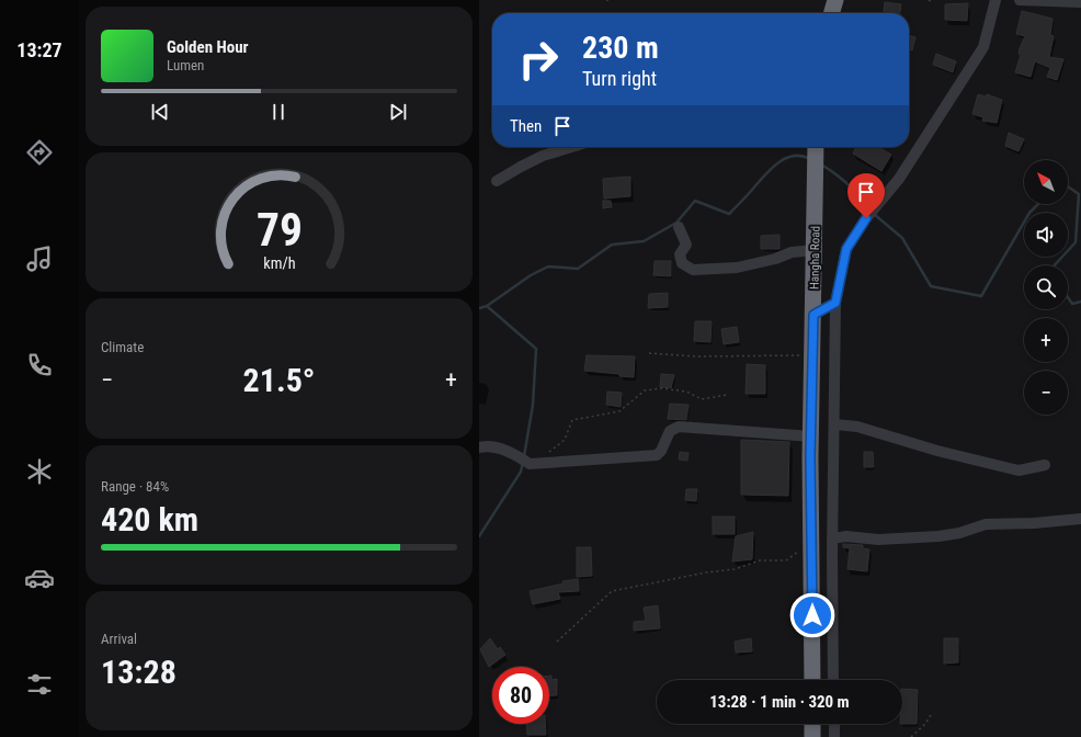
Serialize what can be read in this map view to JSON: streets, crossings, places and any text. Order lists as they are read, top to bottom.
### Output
{
  "streets": {
    "highway": ["Hangha Road"]
  },
  "north": "top left",
  "page": {
    "tabs": "13:27",
    "turn": ["230 m", "Turn right"],
    "song": ["Golden Hour", "Lumen"],
    "then": "Then",
    "map_buttons": ["+", "−"],
    "tile": [
      "Climate",
      ["Range · 84%", "420 km"],
      ["Arrival", "13:28"]
    ],
    "heat": ["−", "21.5°", "+"],
    "limit": "80",
    "trip": "13:28 · 1 min · 320 m",
    "gauge": ["79", "km/h"]
  }
}
